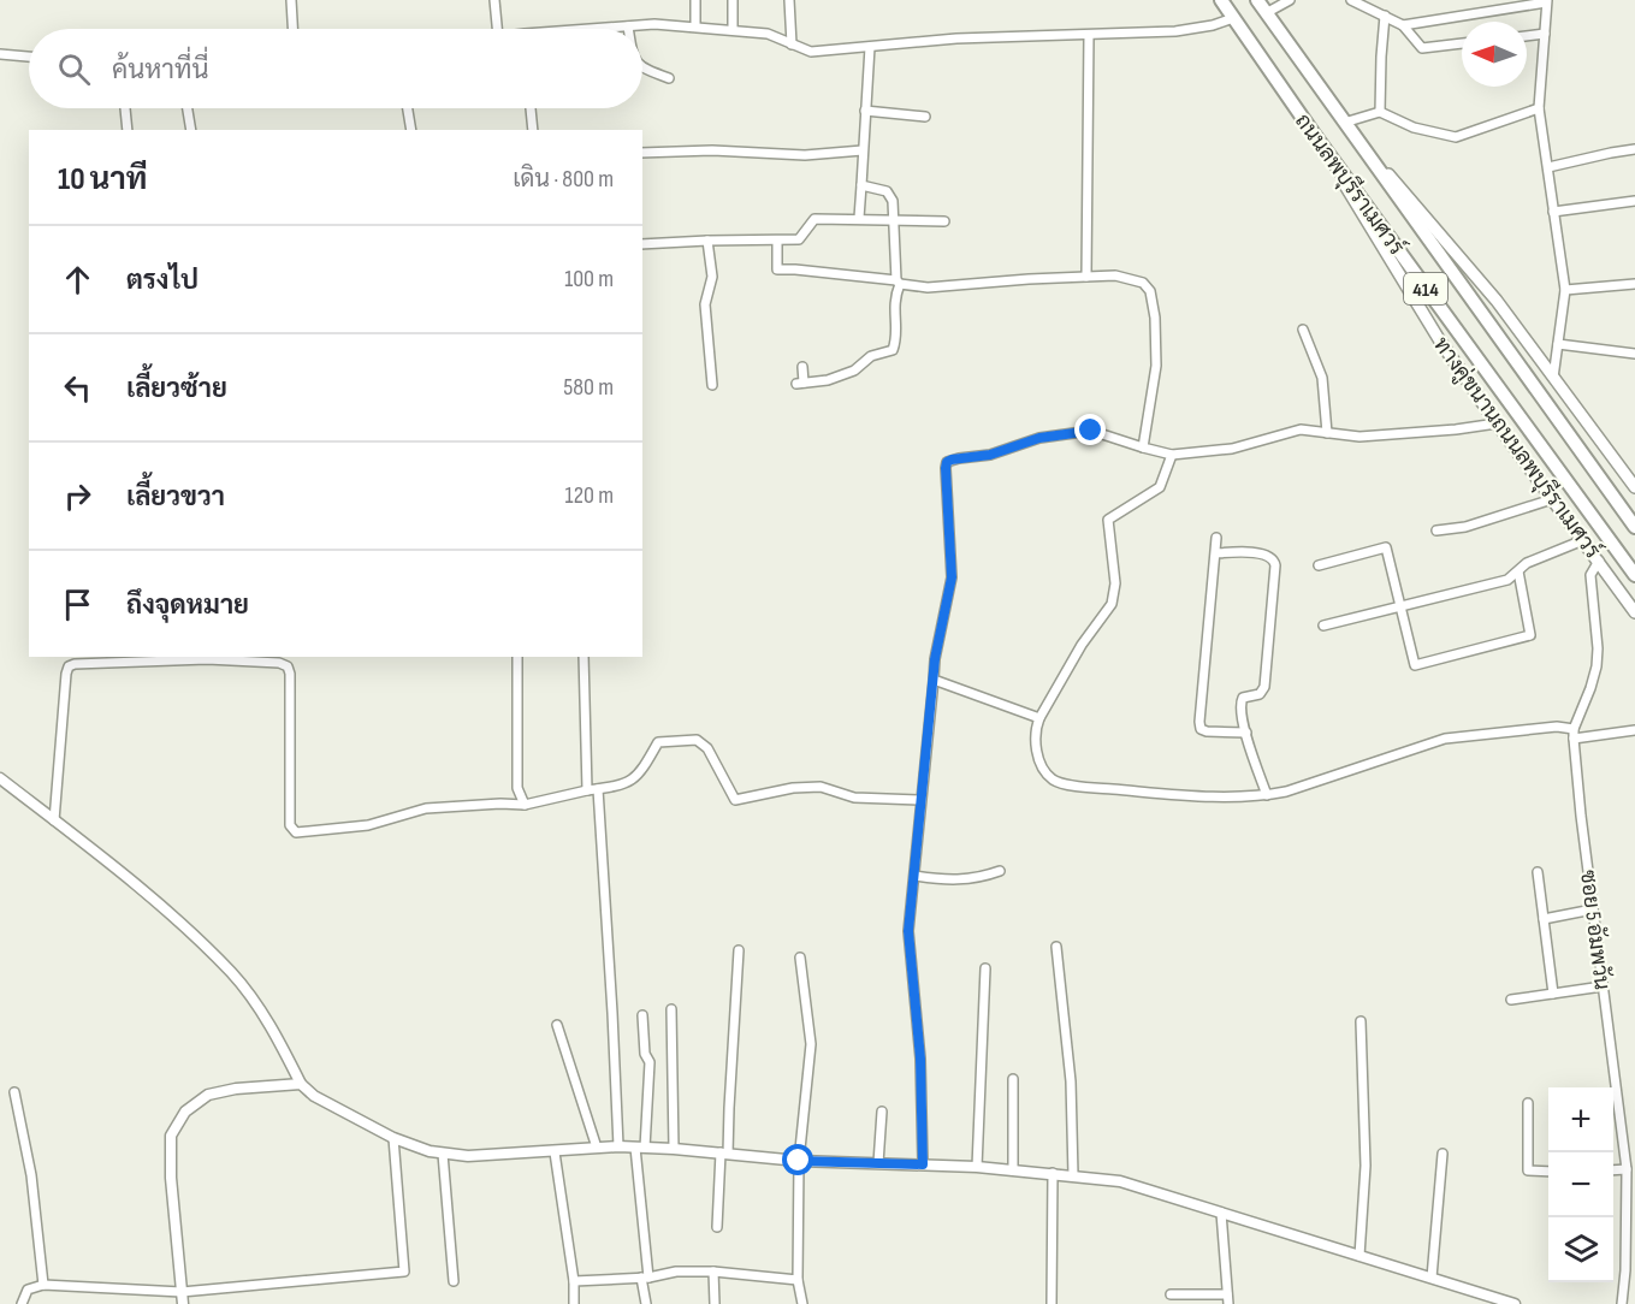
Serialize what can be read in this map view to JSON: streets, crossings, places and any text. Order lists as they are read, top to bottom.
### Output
{
  "streets": {
    "main road": ["ถนนลพบุรีราเมศวร์", "414", "ทางคู่ขนานถนนลพบุรีราเมศวร์"],
    "street": ["ซอย 5 อัมพวัน"]
  },
  "crossings": [
    ["ถนนลพบุรีราเมศวร์", "414"],
    ["ถนนลพบุรีราเมศวร์", "ทางคู่ขนานถนนลพบุรีราเมศวร์"],
    ["ทางคู่ขนานถนนลพบุรีราเมศวร์", "ซอย 5 อัมพวัน"]
  ],
  "north": "left",
  "page": {
    "search": "ค้นหาที่นี่",
    "heading": ["10 นาที", "เดิน · 800 m"],
    "list": [
      ["ตรงไป", "100 m"],
      ["เลี้ยวซ้าย", "580 m"],
      ["เลี้ยวขวา", "120 m"],
      "ถึงจุดหมาย"
    ],
    "map_buttons": ["+", "−"]
  }
}
